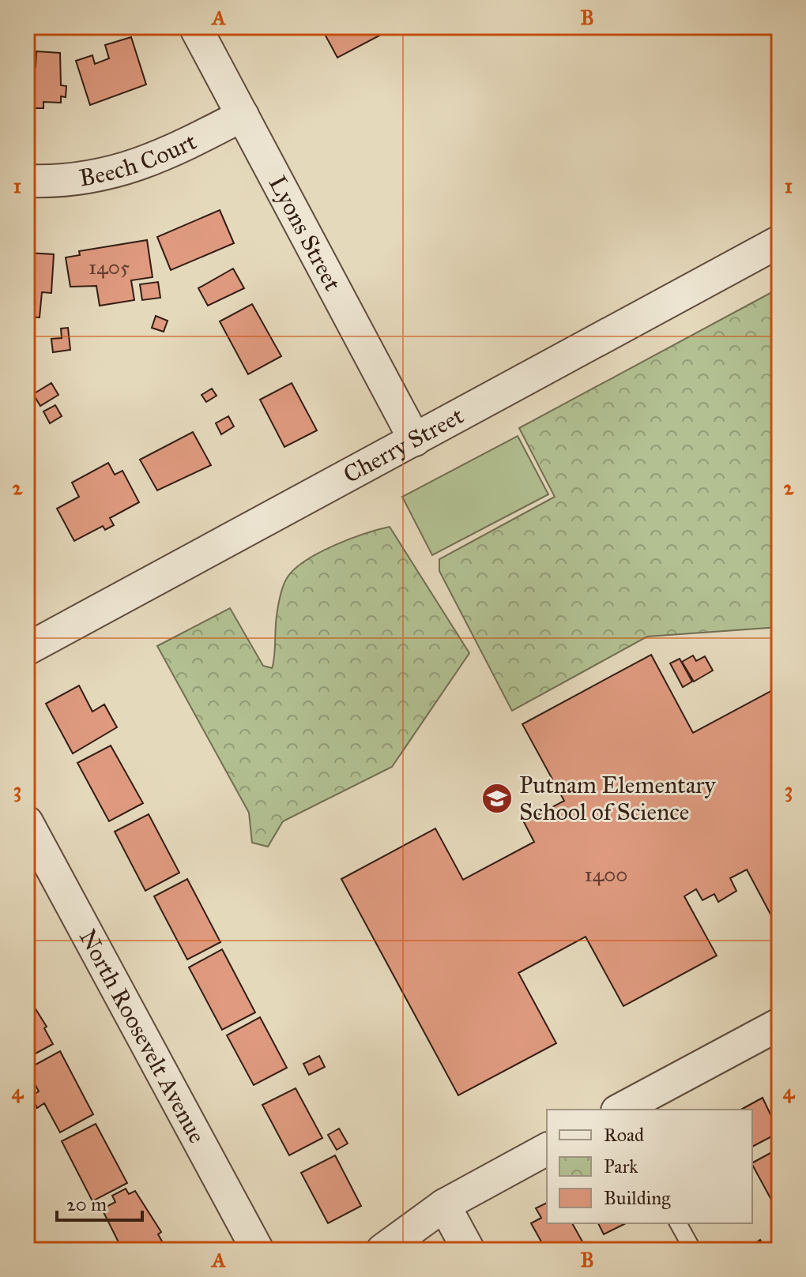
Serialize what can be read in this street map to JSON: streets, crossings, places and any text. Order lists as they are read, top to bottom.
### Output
{
  "streets": {
    "street": [
      "Beech Court",
      "Lyons Street",
      "Cherry Street",
      "North Roosevelt Avenue"
    ]
  },
  "crossings": [
    ["Beech Court", "Lyons Street"],
    ["Lyons Street", "Cherry Street"]
  ],
  "places": {
    "school or university": ["Putnam Elementary School of Science"]
  },
  "house_numbers": ["1405", "1400"],
  "legend": ["Road", "Park", "Building"],
  "scale_bar": "20 m",
  "grid": {
    "columns": ["A", "B"],
    "rows": [
      "1",
      "2",
      "3",
      "4"
    ]
  }
}
